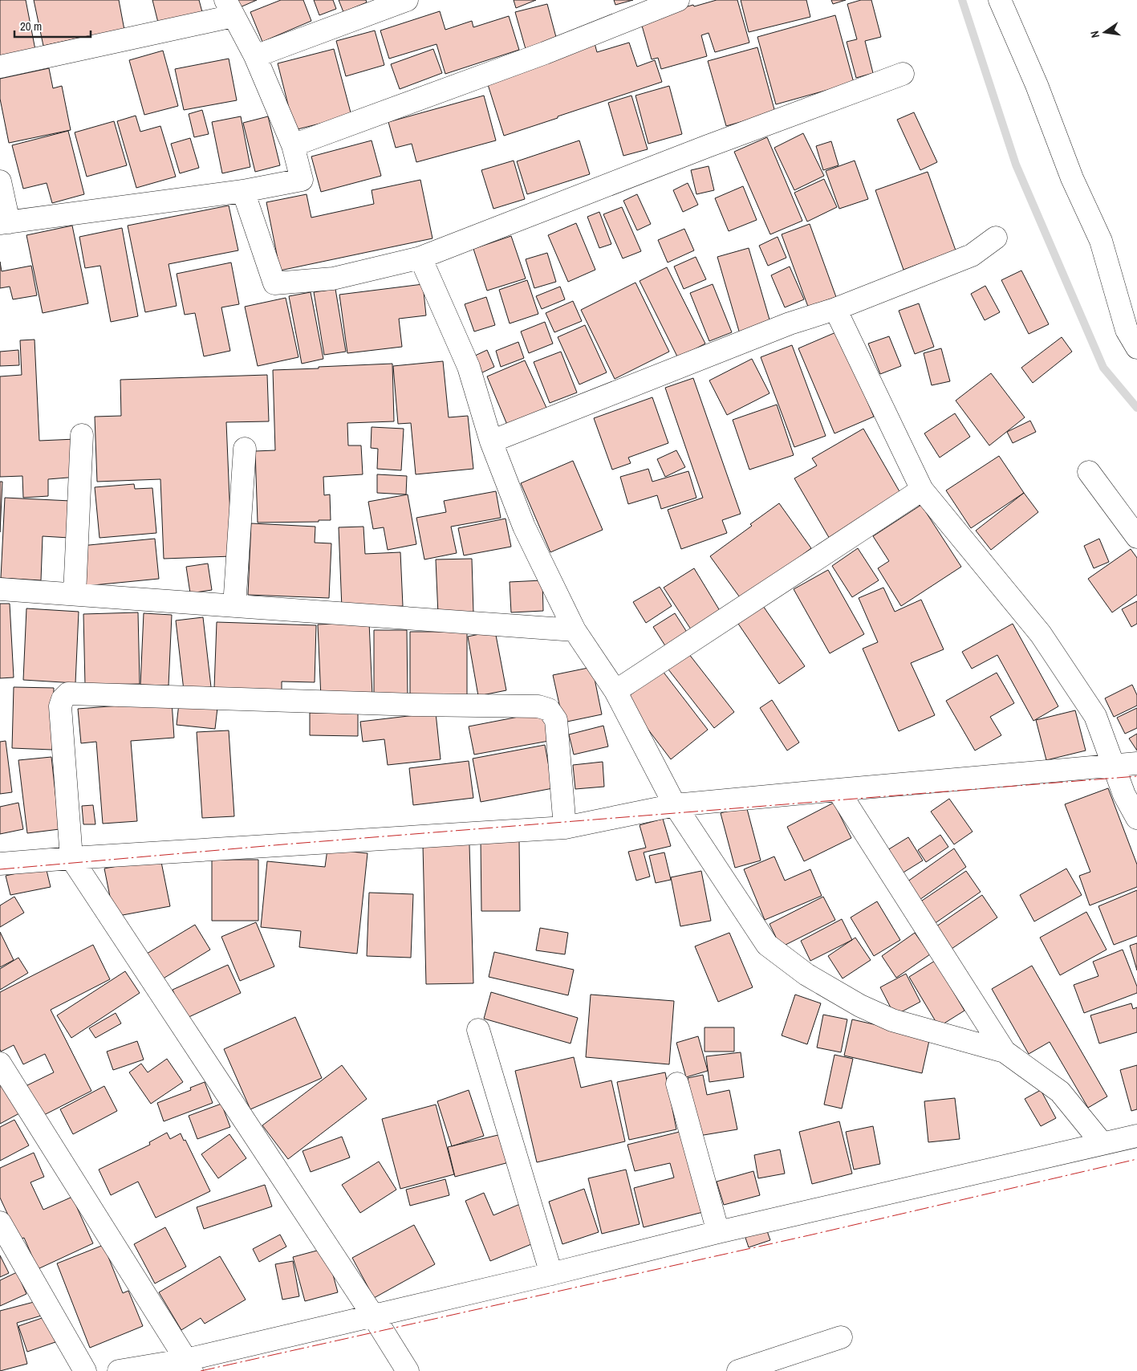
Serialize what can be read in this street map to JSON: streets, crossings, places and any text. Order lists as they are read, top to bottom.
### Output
{
  "scale_bar": "20 m",
  "north": "left"
}
